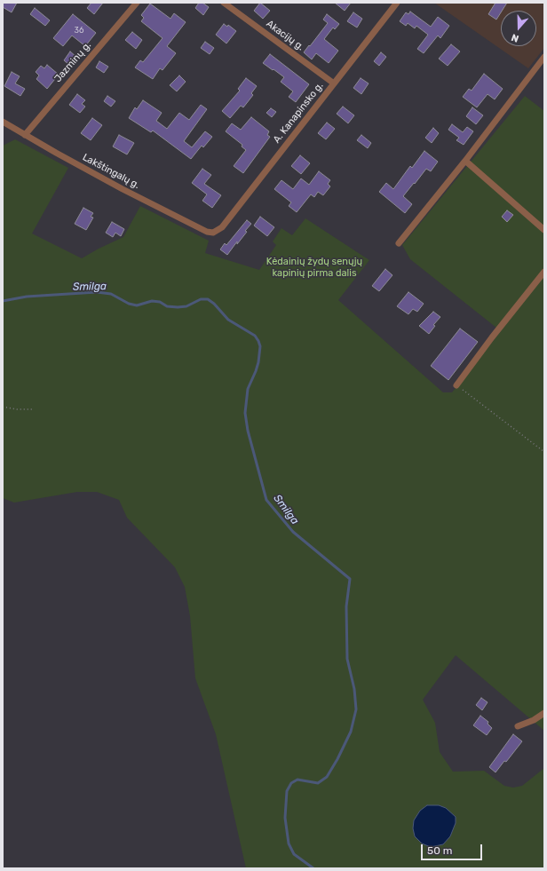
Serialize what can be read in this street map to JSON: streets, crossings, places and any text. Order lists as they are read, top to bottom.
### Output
{
  "streets": {
    "street": [
      "Akacijų g.",
      "Jazminų g.",
      "A. Kanapinsko g.",
      "Lakštingalų g."
    ]
  },
  "crossings": [
    ["Akacijų g.", "A. Kanapinsko g."],
    ["Jazminų g.", "Lakštingalų g."],
    ["A. Kanapinsko g.", "Lakštingalų g."]
  ],
  "water": ["Smilga"],
  "parks": ["Kėdainių žydų senųjų kapinių pirma dalis"],
  "house_numbers": ["36"],
  "scale_bar": "50 m",
  "north": "bottom"
}
